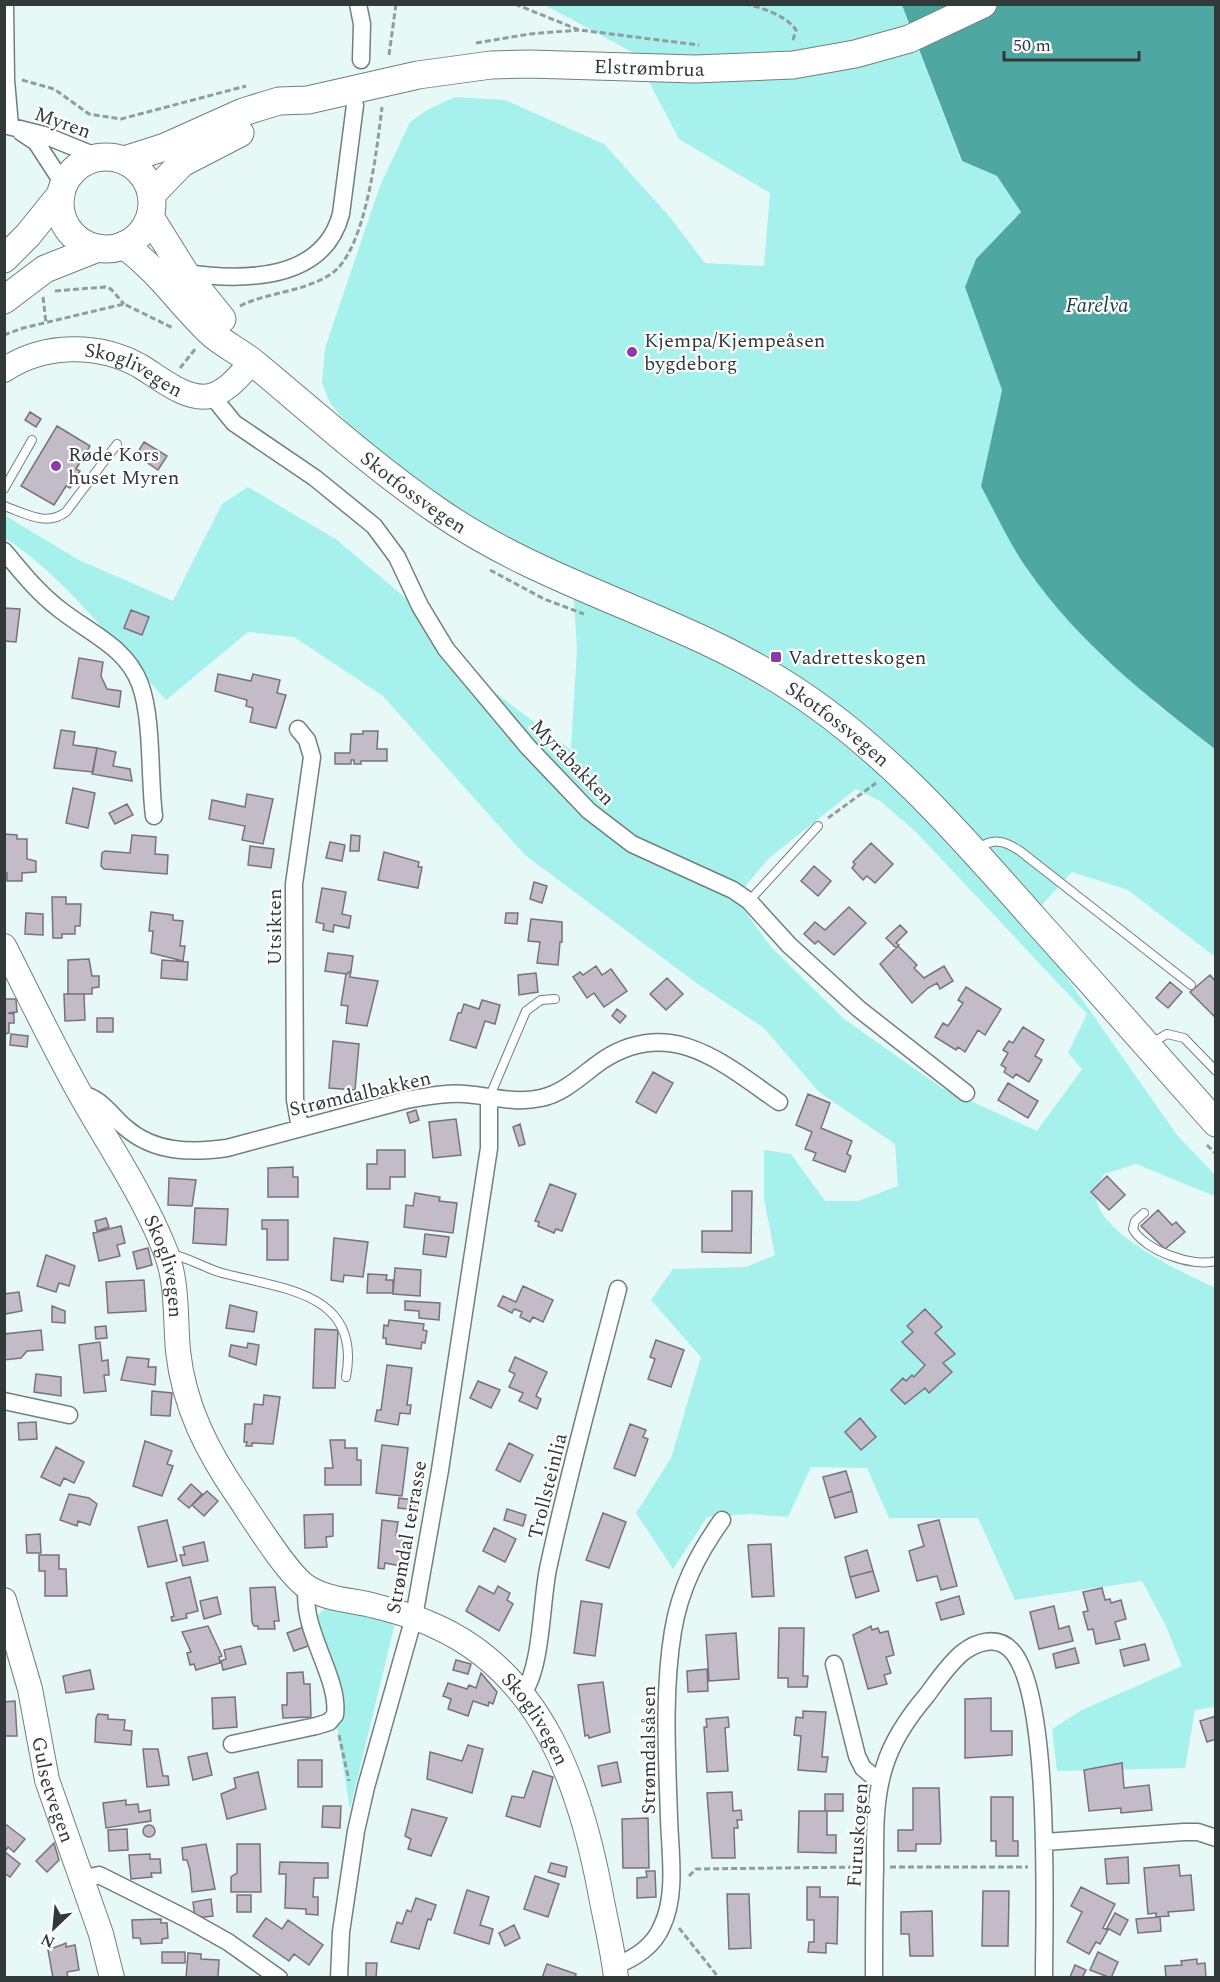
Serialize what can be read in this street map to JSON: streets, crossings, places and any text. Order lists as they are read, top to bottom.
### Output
{
  "streets": {
    "main road": ["Elstrømbrua", "Skotfossvegen"],
    "street": [
      "Myren",
      "Skoglivegen",
      "Myrabakken",
      "Utsikten",
      "Strømdalbakken",
      "Trollsteinlia",
      "Strømdal terrasse",
      "Strømdalsåsen",
      "Gulsetvegen",
      "Furuskogen"
    ]
  },
  "crossings": [
    ["Elstrømbrua", "Myren"],
    ["Elstrømbrua", "Skotfossvegen"],
    ["Myren", "Skotfossvegen"],
    ["Skoglivegen", "Skotfossvegen"],
    ["Skoglivegen", "Myrabakken"],
    ["Skoglivegen", "Strømdalbakken"],
    ["Skoglivegen", "Trollsteinlia"],
    ["Skoglivegen", "Strømdal terrasse"],
    ["Skoglivegen", "Strømdalsåsen"],
    ["Utsikten", "Strømdalbakken"],
    ["Strømdalbakken", "Strømdal terrasse"]
  ],
  "water": ["Farelva"],
  "places": {
    "other": ["Kjempa/Kjempeåsen bygdeborg", "Røde Kors huset Myren"],
    "transit": ["Vadretteskogen"]
  },
  "scale_bar": "50 m",
  "north": "bottom left"
}
